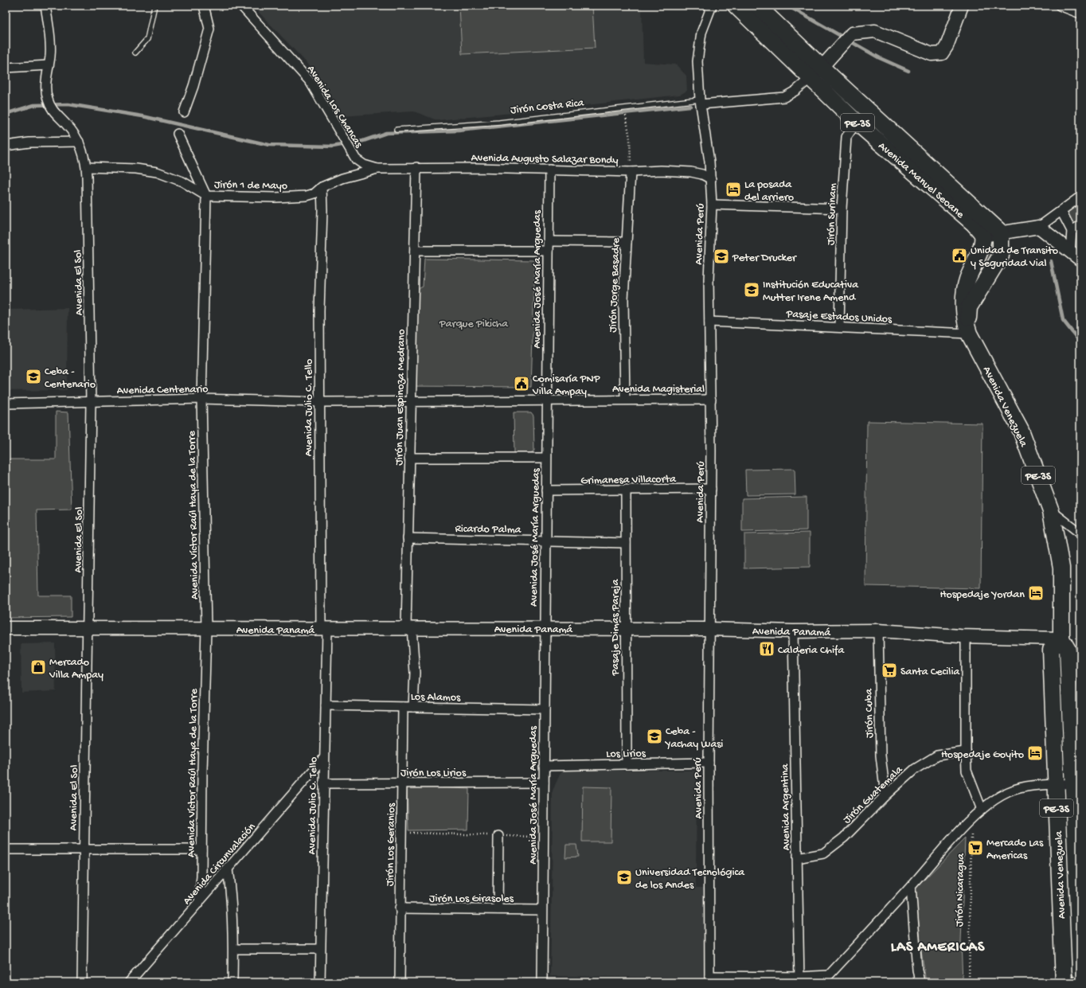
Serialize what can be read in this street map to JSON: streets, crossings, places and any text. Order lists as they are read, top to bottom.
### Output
{
  "streets": {
    "highway": ["PE-3S", "Avenida Manuel Seoane", "Avenida Venezuela"],
    "street": [
      "Jirón Costa Rica",
      "Avenida Los Chancas",
      "Avenida Augusto Salazar Bondy",
      "Jirón 1 de Mayo",
      "Jirón Surinam",
      "Avenida Perú",
      "Avenida José María Arguedas",
      "Avenida El Sol",
      "Jirón Jorge Basadre",
      "Pasaje Estados Unidos",
      "Avenida Magisterial",
      "Avenida Centenario",
      "Jirón Juan Espinoza Medrano",
      "Avenida Julio C. Tello",
      "Grimanesa Villacorta",
      "Avenida Víctor Raúl Haya de la Torre",
      "Ricardo Palma",
      "Pasaje Dimas Pareja",
      "Avenida Panamá",
      "Los Alamos",
      "Jirón Cuba",
      "Los Lirios",
      "Jirón Los Lirios",
      "Jirón Guatemala",
      "Avenida Argentina",
      "Jirón Los Geranios",
      "Avenida Circunvalación",
      "Jirón Los Girasoles"
    ],
    "path": ["Jirón Nicaragua"]
  },
  "crossings": [
    ["Jirón Costa Rica", "Avenida Manuel Seoane"],
    ["Jirón Costa Rica", "Avenida Perú"],
    ["Avenida Los Chancas", "Avenida Augusto Salazar Bondy"],
    ["Avenida Los Chancas", "Jirón 1 de Mayo"],
    ["Avenida Augusto Salazar Bondy", "Jirón 1 de Mayo"],
    ["Avenida Augusto Salazar Bondy", "Avenida Perú"],
    ["Avenida Augusto Salazar Bondy", "Avenida José María Arguedas"],
    ["Avenida Augusto Salazar Bondy", "Jirón Jorge Basadre"],
    ["Avenida Augusto Salazar Bondy", "Jirón Juan Espinoza Medrano"],
    ["Avenida Manuel Seoane", "Jirón Surinam"],
    ["Avenida Manuel Seoane", "Avenida Venezuela"],
    ["Jirón 1 de Mayo", "Avenida El Sol"],
    ["Jirón 1 de Mayo", "Avenida Julio C. Tello"],
    ["Jirón 1 de Mayo", "Avenida Víctor Raúl Haya de la Torre"],
    ["Jirón Surinam", "Pasaje Estados Unidos"],
    ["Avenida Perú", "Pasaje Estados Unidos"],
    ["Avenida Perú", "Avenida Magisterial"],
    ["Avenida Perú", "Grimanesa Villacorta"],
    ["Avenida Perú", "Avenida Panamá"],
    ["Avenida Perú", "Los Lirios"],
    ["Avenida José María Arguedas", "Avenida Magisterial"],
    ["Avenida José María Arguedas", "Grimanesa Villacorta"],
    ["Avenida José María Arguedas", "Ricardo Palma"],
    ["Avenida José María Arguedas", "Avenida Panamá"],
    ["Avenida José María Arguedas", "Los Alamos"],
    ["Avenida José María Arguedas", "Los Lirios"],
    ["Avenida José María Arguedas", "Jirón Los Lirios"],
    ["Avenida José María Arguedas", "Jirón Los Girasoles"],
    ["Avenida El Sol", "Avenida Centenario"],
    ["Avenida El Sol", "Avenida Panamá"],
    ["Jirón Jorge Basadre", "Avenida Magisterial"],
    ["Pasaje Estados Unidos", "Avenida Venezuela"],
    ["Avenida Magisterial", "Avenida Centenario"],
    ["Avenida Magisterial", "Jirón Juan Espinoza Medrano"],
    ["Avenida Magisterial", "Avenida Julio C. Tello"],
    ["Avenida Centenario", "Avenida Julio C. Tello"],
    ["Avenida Centenario", "Avenida Víctor Raúl Haya de la Torre"],
    ["Jirón Juan Espinoza Medrano", "Ricardo Palma"],
    ["Jirón Juan Espinoza Medrano", "Avenida Panamá"],
    ["Avenida Venezuela", "Avenida Panamá"],
    ["Avenida Julio C. Tello", "Avenida Panamá"],
    ["Avenida Julio C. Tello", "Los Alamos"],
    ["Avenida Julio C. Tello", "Jirón Los Lirios"],
    ["Avenida Julio C. Tello", "Avenida Circunvalación"],
    ["Grimanesa Villacorta", "Pasaje Dimas Pareja"],
    ["Avenida Víctor Raúl Haya de la Torre", "Avenida Panamá"],
    ["Avenida Víctor Raúl Haya de la Torre", "Avenida Circunvalación"],
    ["Ricardo Palma", "Pasaje Dimas Pareja"],
    ["Pasaje Dimas Pareja", "Avenida Panamá"],
    ["Pasaje Dimas Pareja", "Los Lirios"],
    ["Avenida Panamá", "Jirón Cuba"],
    ["Avenida Panamá", "Avenida Argentina"],
    ["Los Alamos", "Jirón Los Geranios"],
    ["Jirón Cuba", "Jirón Guatemala"],
    ["Jirón Los Lirios", "Jirón Los Geranios"],
    ["Jirón Guatemala", "Avenida Argentina"],
    ["Jirón Los Geranios", "Jirón Los Girasoles"]
  ],
  "districts": ["LAS AMERICAS"],
  "parks": ["Parque Pikicha"],
  "places": {
    "hotel": ["La posada del arriero", "Hospedaje Yordan", "Hospedaje Goyito"],
    "public building": ["Unidad de Transito y Seguridad Vial", "Comisaría PNP Villa Ampay"],
    "school or university": [
      "Peter Drucker",
      "Institución Educativa Mutter Irene Amend",
      "Ceba - Centenario",
      "Ceba - Yachay Wasi",
      "Universidad Tecnológica de los Andes"
    ],
    "restaurant": ["Calderia Chifa"],
    "shop": ["Mercado Villa Ampay"],
    "supermarket": ["Santa Cecilia", "Mercado Las Americas"]
  }
}
